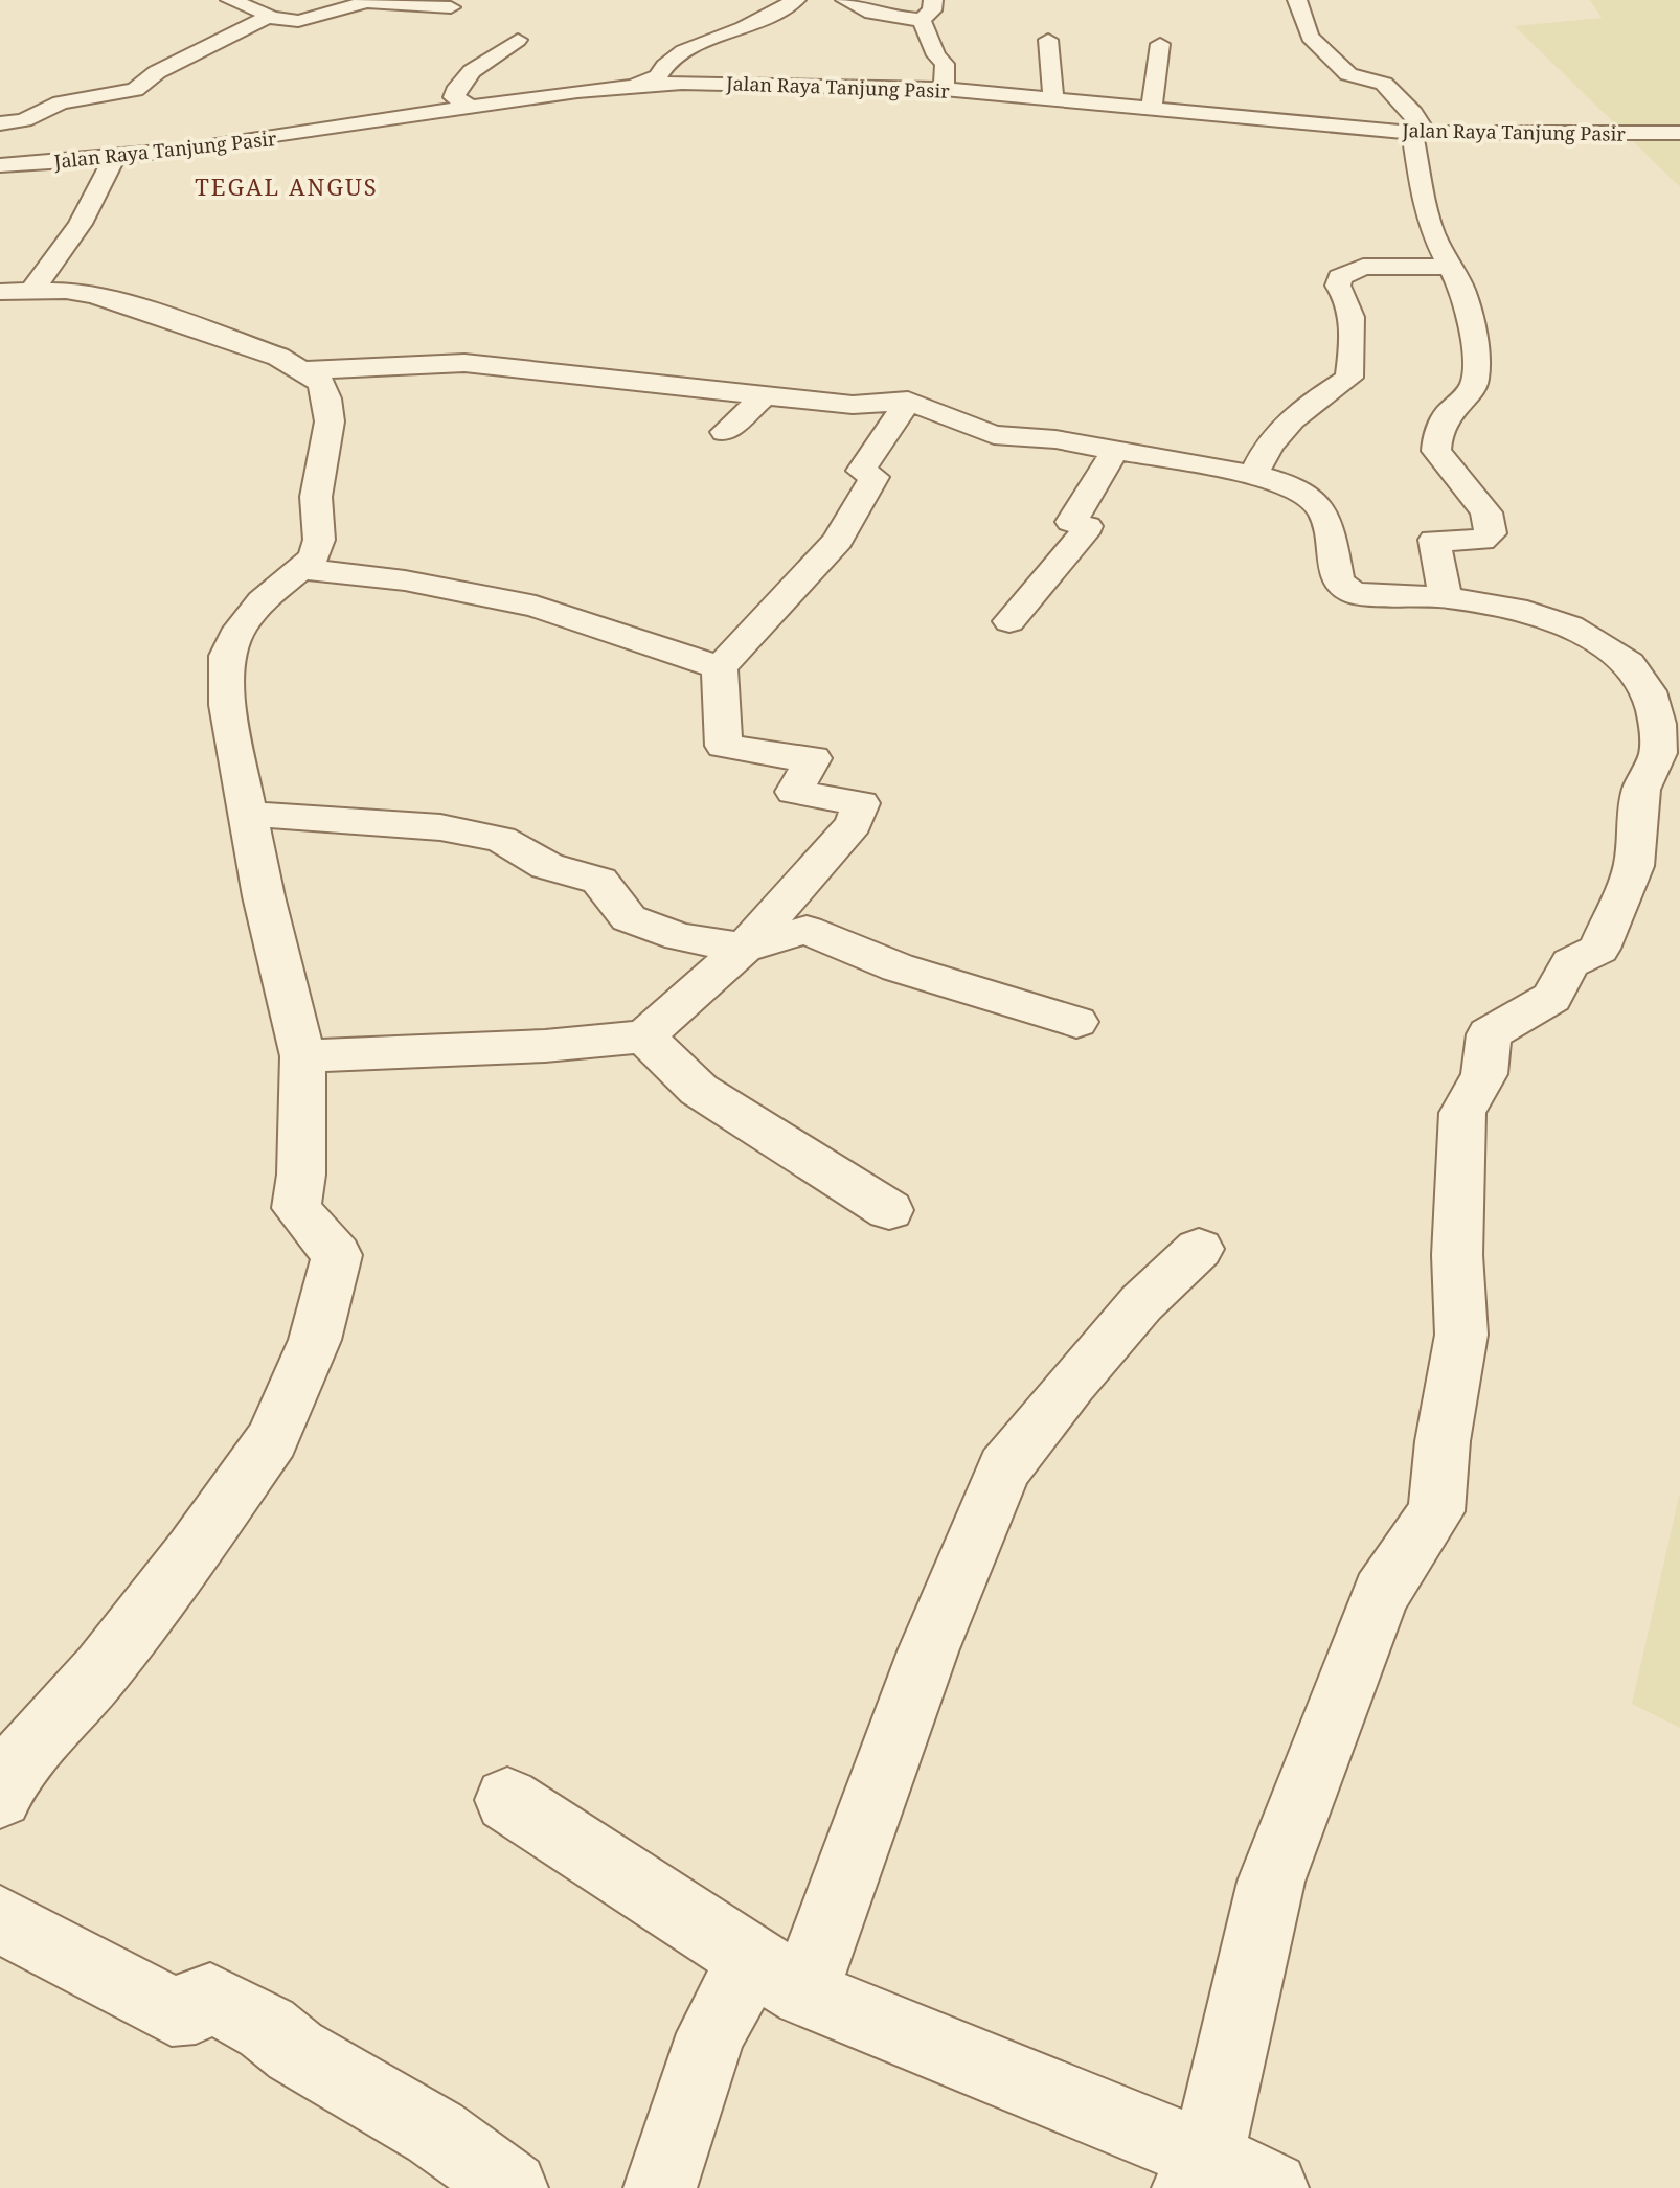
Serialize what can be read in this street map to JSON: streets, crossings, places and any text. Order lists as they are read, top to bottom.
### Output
{
  "streets": {
    "street": ["Jalan Raya Tanjung Pasir"]
  },
  "districts": ["TEGAL ANGUS"]
}
